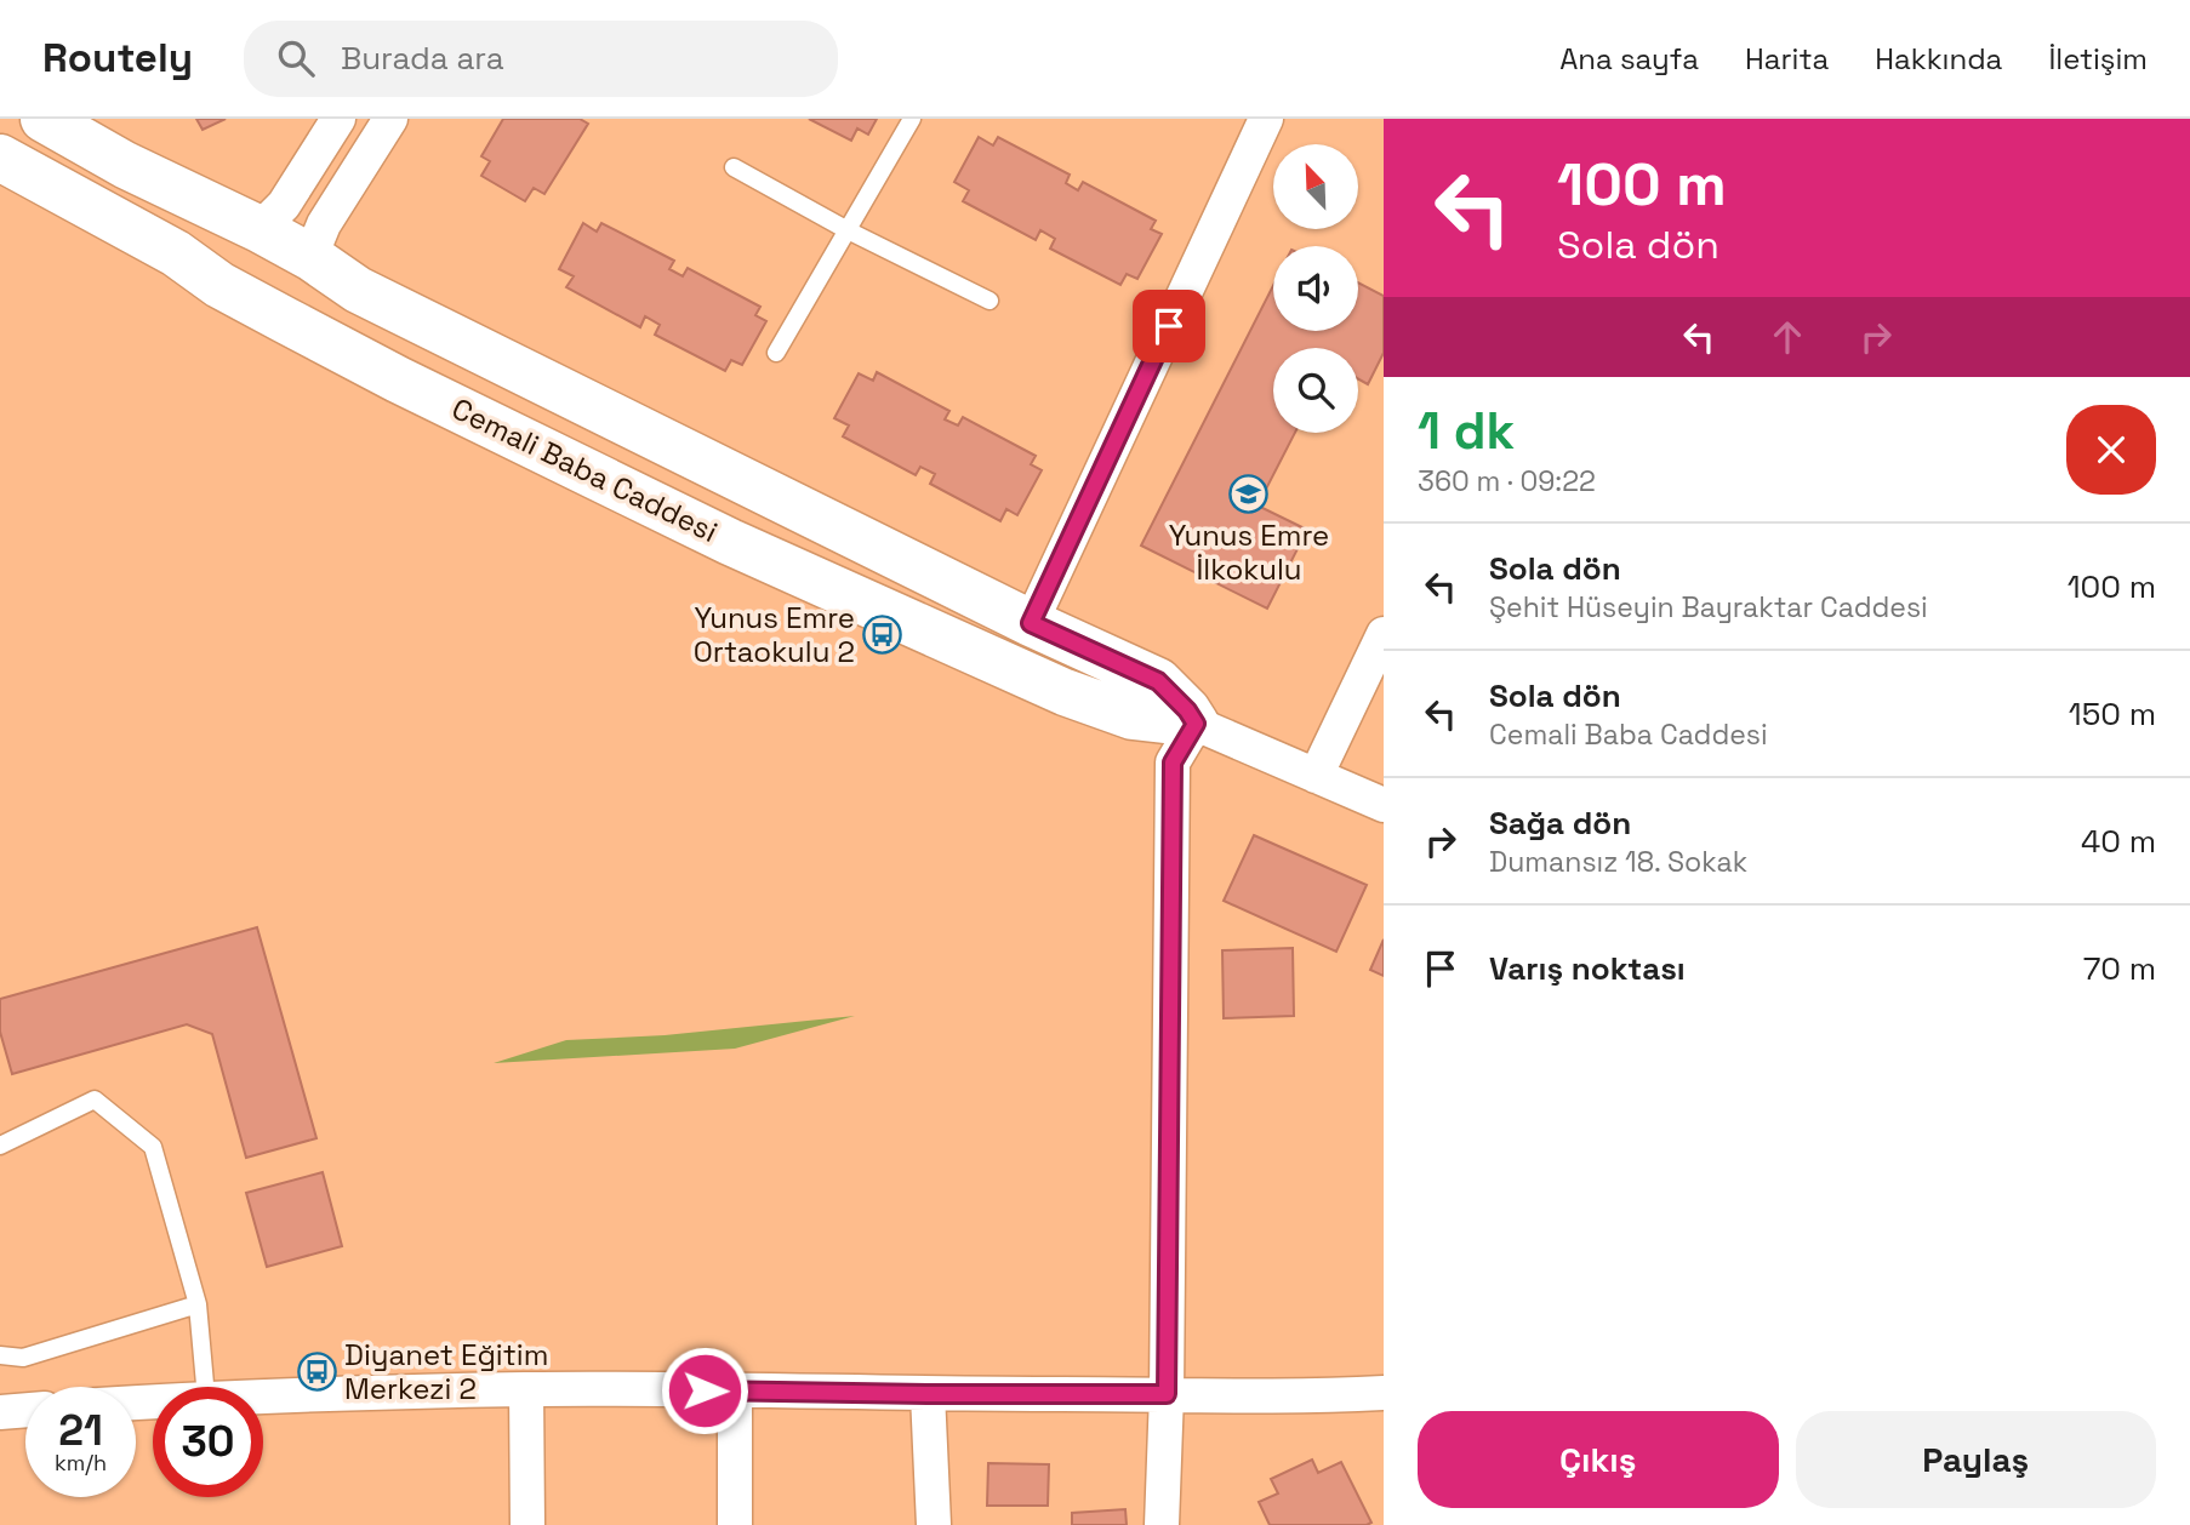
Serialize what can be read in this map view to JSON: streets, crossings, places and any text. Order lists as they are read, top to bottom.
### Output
{
  "streets": {
    "street": ["Cemali Baba Caddesi"]
  },
  "places": {
    "school or university": ["Yunus Emre İlkokulu"],
    "bus stop": ["Yunus Emre Ortaokulu 2", "Diyanet Eğitim Merkezi 2"]
  },
  "north": "top left",
  "page": {
    "header": "Routely",
    "search": "Burada ara",
    "nav": [
      "Ana sayfa",
      "Harita",
      "Hakkında",
      "İletişim"
    ],
    "turn": ["100 m", "Sola dön"],
    "heading": ["1 dk", "360 m · 09:22"],
    "list": [
      {
        "name": "Sola dön",
        "note": "Şehit Hüseyin Bayraktar Caddesi",
        "value": "100 m"
      },
      {
        "name": "Sola dön",
        "note": "Cemali Baba Caddesi",
        "value": "150 m"
      },
      {
        "name": "Sağa dön",
        "note": "Dumansız 18. Sokak",
        "value": "40 m"
      },
      {
        "name": "Varış noktası",
        "value": "70 m"
      }
    ],
    "speed": "21 km/h",
    "limit": "30",
    "buttons": ["Çıkış", "Paylaş"]
  }
}
